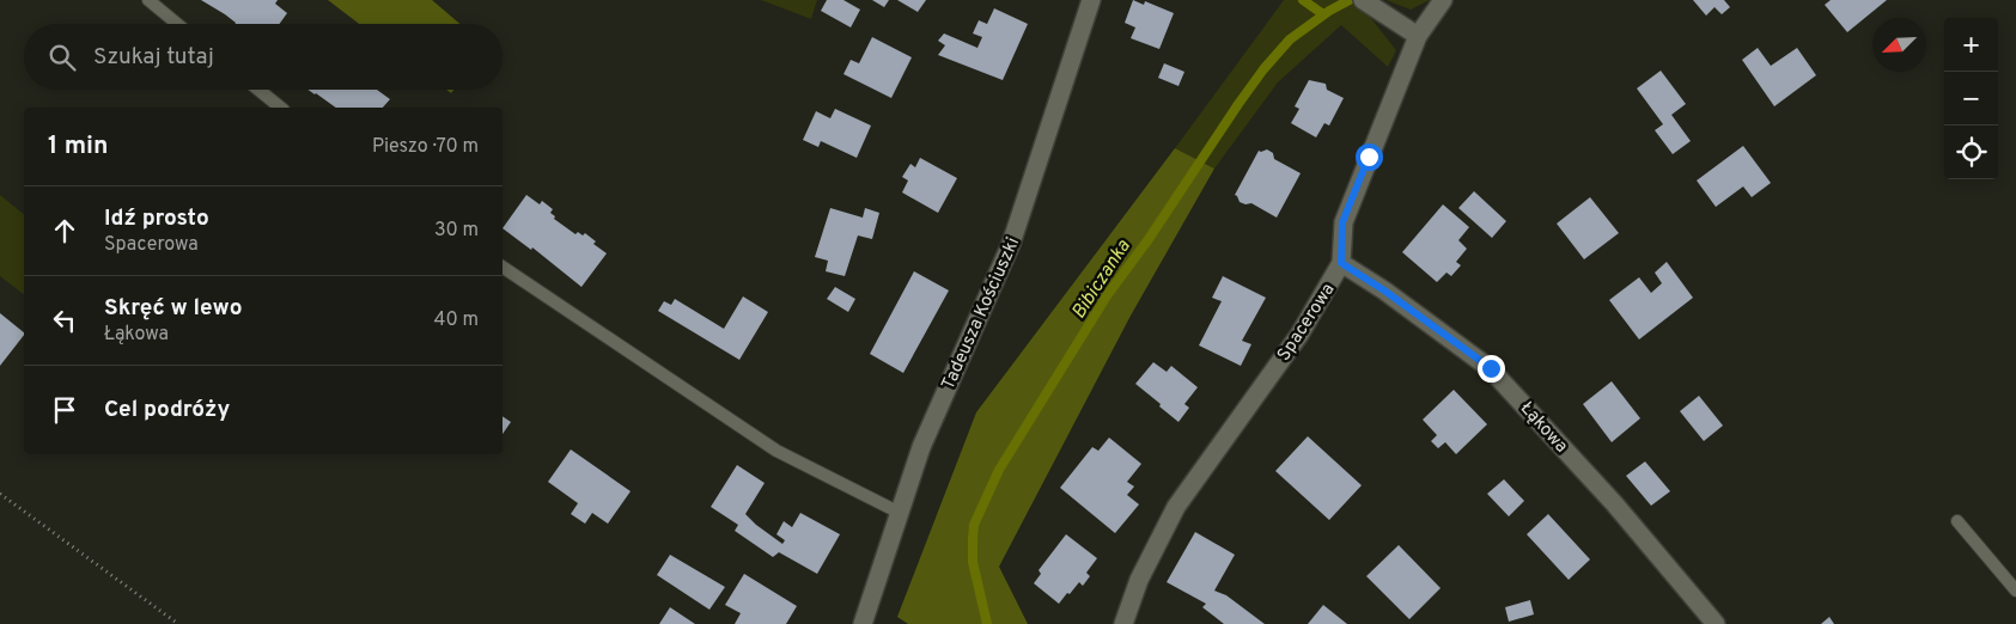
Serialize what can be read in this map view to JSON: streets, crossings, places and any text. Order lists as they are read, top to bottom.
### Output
{
  "streets": {
    "street": ["Tadeusza Kościuszki", "Spacerowa", "Łąkowa"]
  },
  "crossings": [
    ["Spacerowa", "Łąkowa"]
  ],
  "water": ["Bibiczanka"],
  "north": "bottom left",
  "page": {
    "map_buttons": ["+", "−"],
    "search": "Szukaj tutaj",
    "heading": ["1 min", "Pieszo · 70 m"],
    "list": [
      ["Idź prosto", "Spacerowa", "30 m"],
      ["Skręć w lewo", "Łąkowa", "40 m"],
      "Cel podróży"
    ]
  }
}
